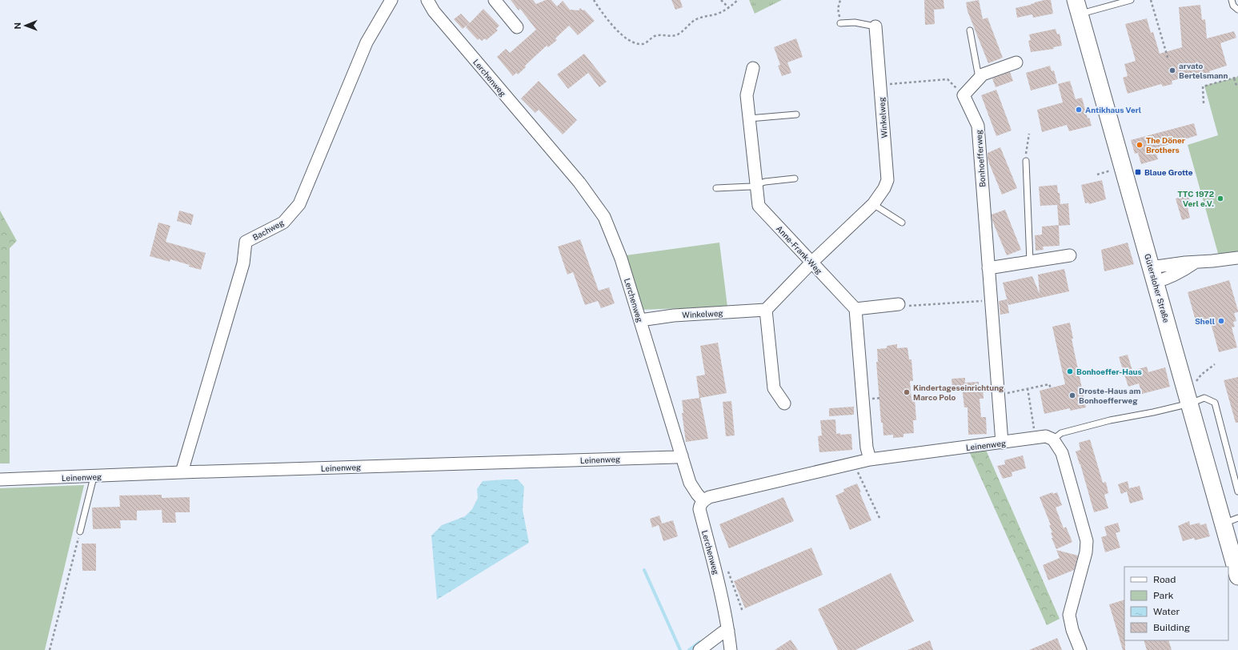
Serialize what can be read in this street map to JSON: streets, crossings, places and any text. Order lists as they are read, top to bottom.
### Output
{
  "streets": {
    "main road": ["Gütersloher Straße"],
    "street": [
      "Lerchenweg",
      "Winkelweg",
      "Bonhoefferweg",
      "Bachweg",
      "Anne-Frank-Weg",
      "Leinenweg"
    ]
  },
  "crossings": [
    ["Lerchenweg", "Winkelweg"],
    ["Lerchenweg", "Leinenweg"],
    ["Winkelweg", "Anne-Frank-Weg"],
    ["Bonhoefferweg", "Leinenweg"],
    ["Bachweg", "Leinenweg"]
  ],
  "places": {
    "other": [
      "arvato Bertelsmann",
      "Antikhaus Verl",
      "The Döner Brothers",
      "TTC 1972 Verl e.V.",
      "Shell",
      "Bonhoeffer-Haus",
      "Kindertageseinrichtung Marco Polo",
      "Droste-Haus am Bonhoefferweg"
    ],
    "transit": ["Blaue Grotte"]
  },
  "legend": [
    "Road",
    "Park",
    "Water",
    "Building"
  ],
  "north": "left"
}
